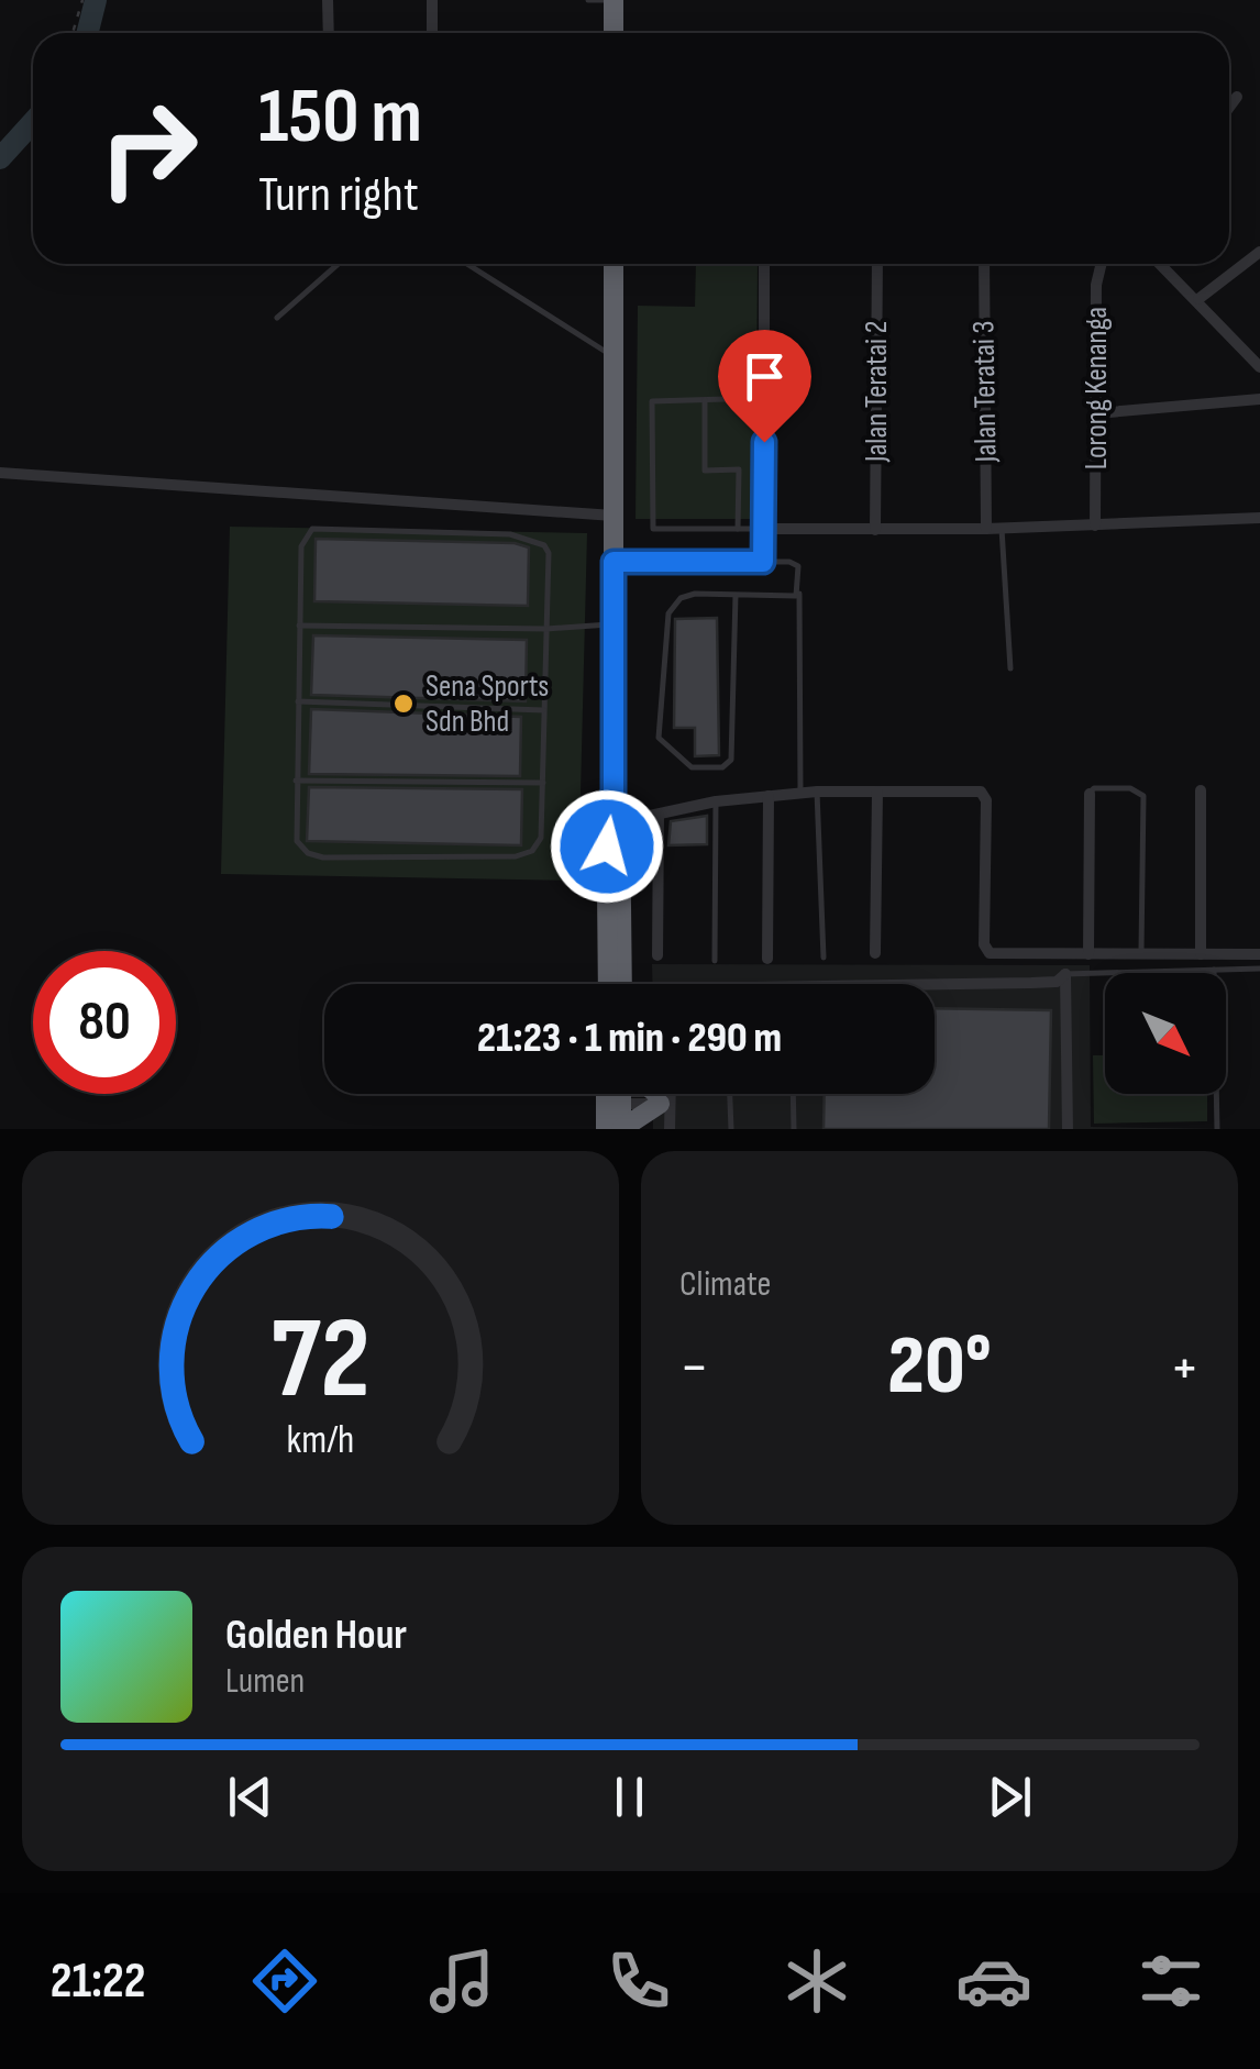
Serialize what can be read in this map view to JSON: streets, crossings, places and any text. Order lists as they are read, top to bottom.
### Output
{
  "streets": {
    "street": ["Lorong Kenanga", "Jalan Teratai 2", "Jalan Teratai 3"]
  },
  "places": ["Sena Sports Sdn Bhd"],
  "north": "bottom right",
  "page": {
    "turn": ["150 m", "Turn right"],
    "limit": "80",
    "trip": "21:23 · 1 min · 290 m",
    "tile": "Climate",
    "heat": ["−", "20°", "+"],
    "song": ["Golden Hour", "Lumen"],
    "tabs": "21:22",
    "gauge": ["72", "km/h"]
  }
}
